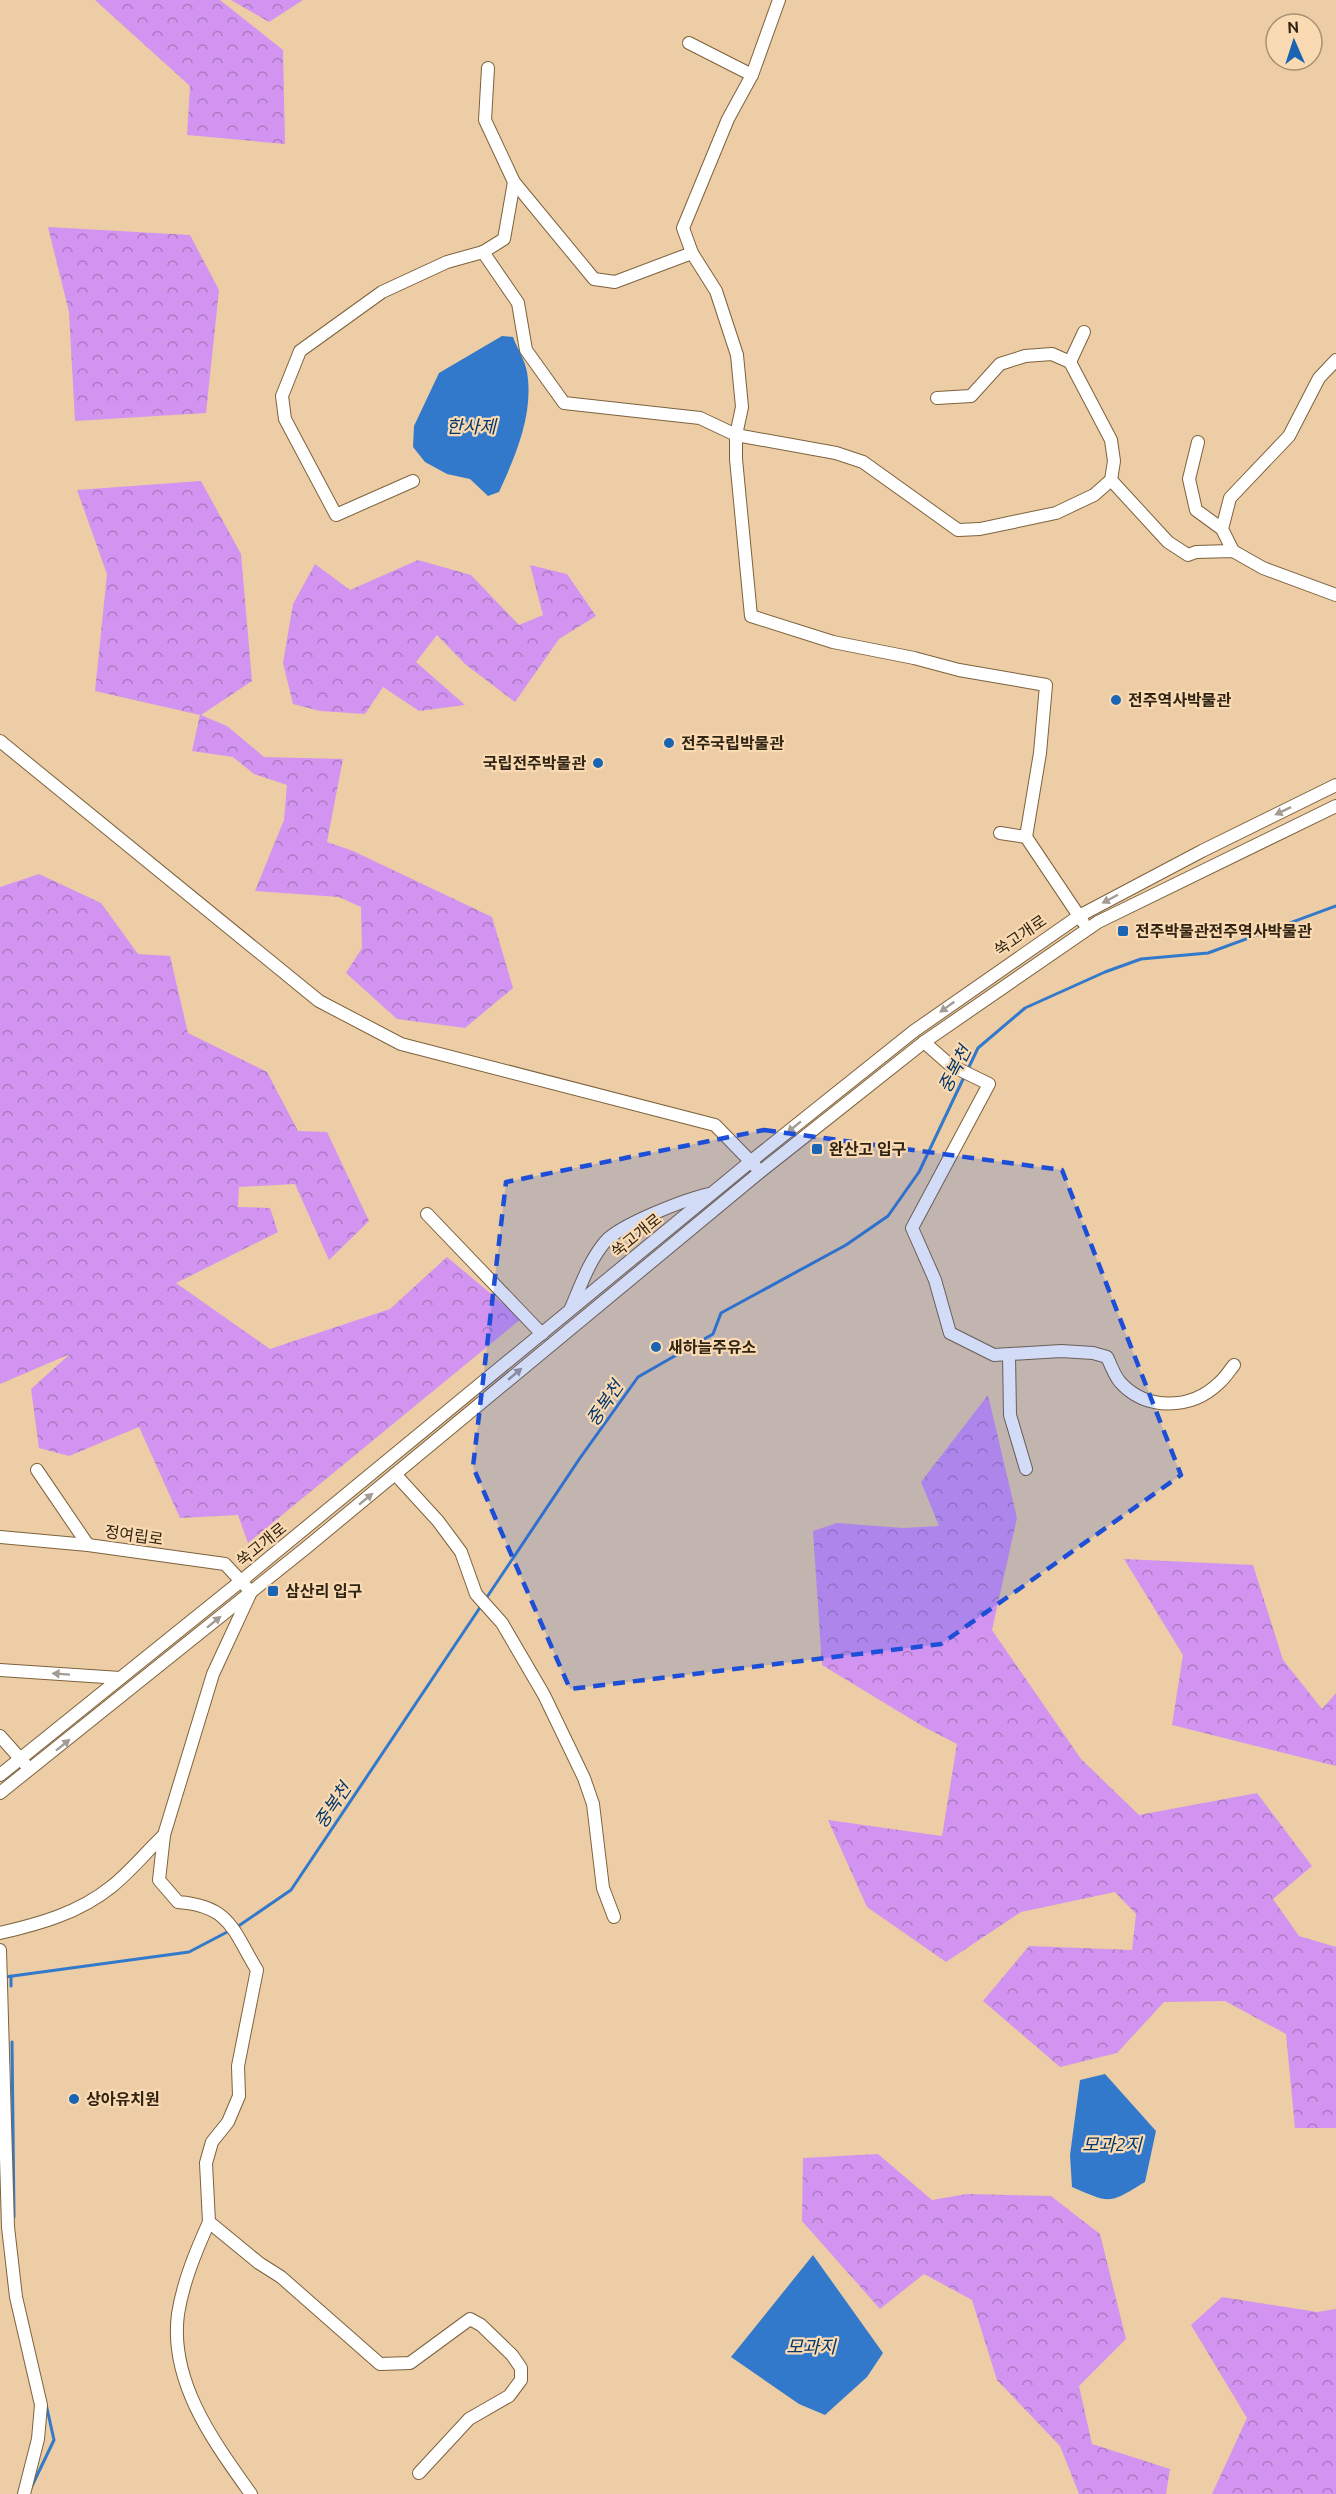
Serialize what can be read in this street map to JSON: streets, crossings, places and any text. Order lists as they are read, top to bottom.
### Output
{
  "streets": {
    "street": ["쑥고개로", "정여립로"]
  },
  "crossings": [
    ["쑥고개로", "정여립로"]
  ],
  "water": [
    "한사제",
    "중복천",
    "모과2지",
    "모과지"
  ],
  "places": {
    "other": [
      "전주역사박물관",
      "전주국립박물관",
      "국립전주박물관",
      "새하늘주유소",
      "상아유치원"
    ],
    "transit": ["전주박물관전주역사박물관", "완산고 입구", "삼산리 입구"]
  },
  "north": "top"
}
